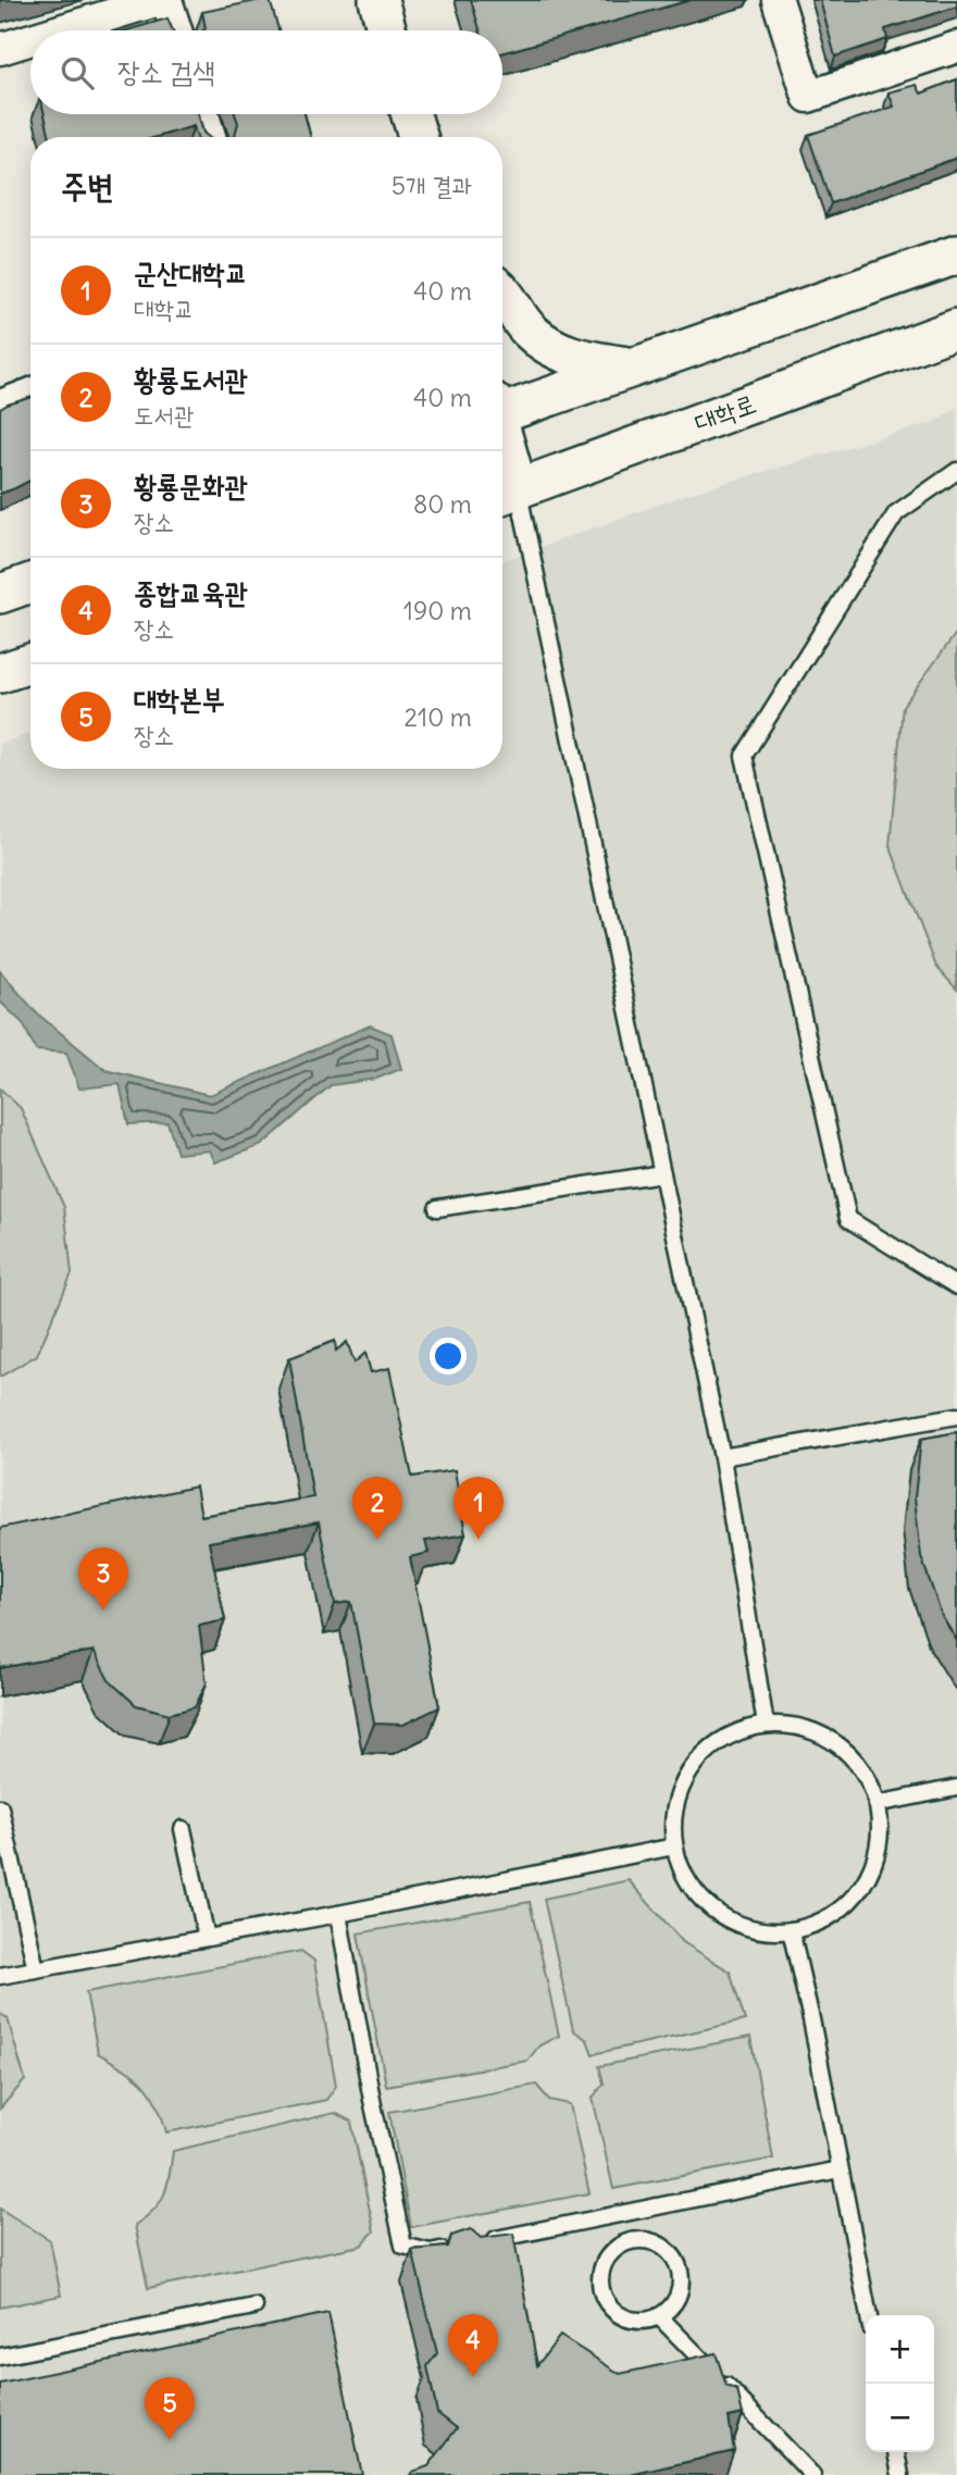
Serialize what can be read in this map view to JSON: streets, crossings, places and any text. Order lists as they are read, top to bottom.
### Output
{
  "streets": {
    "street": ["대학로"]
  },
  "page": {
    "search": "장소 검색",
    "heading": ["주변", "5개 결과"],
    "list": [
      {
        "mark": "1",
        "name": "군산대학교",
        "note": "대학교",
        "value": "40 m"
      },
      {
        "mark": "2",
        "name": "황룡도서관",
        "note": "도서관",
        "value": "40 m"
      },
      {
        "mark": "3",
        "name": "황룡문화관",
        "note": "장소",
        "value": "80 m"
      },
      {
        "mark": "4",
        "name": "종합교육관",
        "note": "장소",
        "value": "190 m"
      },
      {
        "mark": "5",
        "name": "대학본부",
        "note": "장소",
        "value": "210 m"
      }
    ],
    "pins": [
      "1",
      "2",
      "3",
      "4",
      "5"
    ],
    "map_buttons": ["+", "−"]
  }
}
